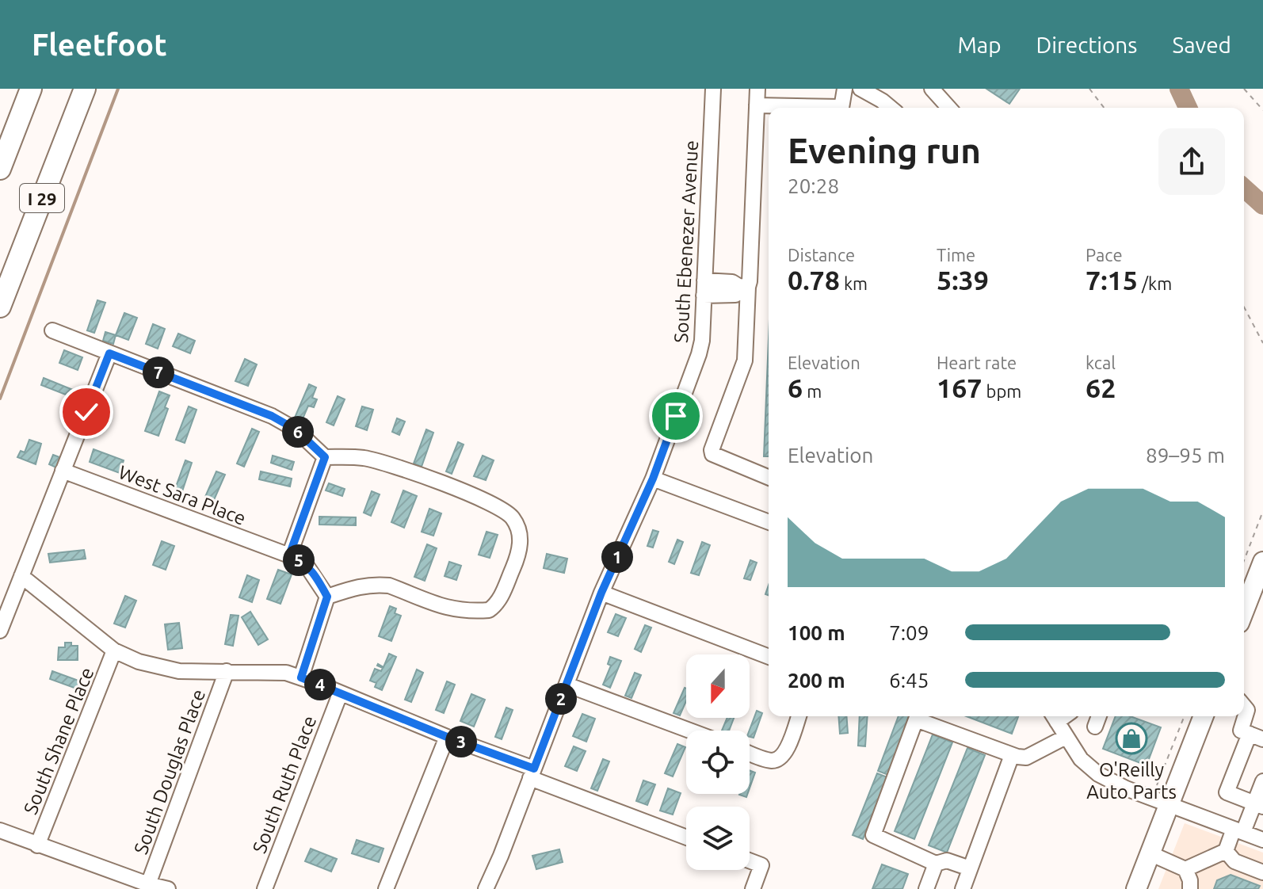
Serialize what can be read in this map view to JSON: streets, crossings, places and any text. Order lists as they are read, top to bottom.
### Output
{
  "streets": {
    "highway": ["I 29"],
    "street": [
      "South Ebenezer Avenue",
      "West Sara Place",
      "South Shane Place",
      "South Douglas Place",
      "South Ruth Place"
    ]
  },
  "places": {
    "shop": ["O'Reilly Auto Parts"]
  },
  "north": "bottom",
  "page": {
    "header": "Fleetfoot",
    "nav": ["Map", "Directions", "Saved"],
    "heading": ["Evening run", "20:28"],
    "stats": [
      ["Distance", "0.78 km"],
      ["Time", "5:39"],
      ["Pace", "7:15 /km"],
      ["Elevation", "6 m"],
      ["Heart rate", "167 bpm"],
      ["kcal", "62"]
    ],
    "pins": [
      "7",
      "6",
      "1",
      "5",
      "4",
      "2",
      "3"
    ],
    "chart": ["Elevation", "89–95 m"],
    "list": [
      {
        "name": "100 m",
        "note": "7:09"
      },
      {
        "name": "200 m",
        "note": "6:45"
      }
    ]
  }
}
